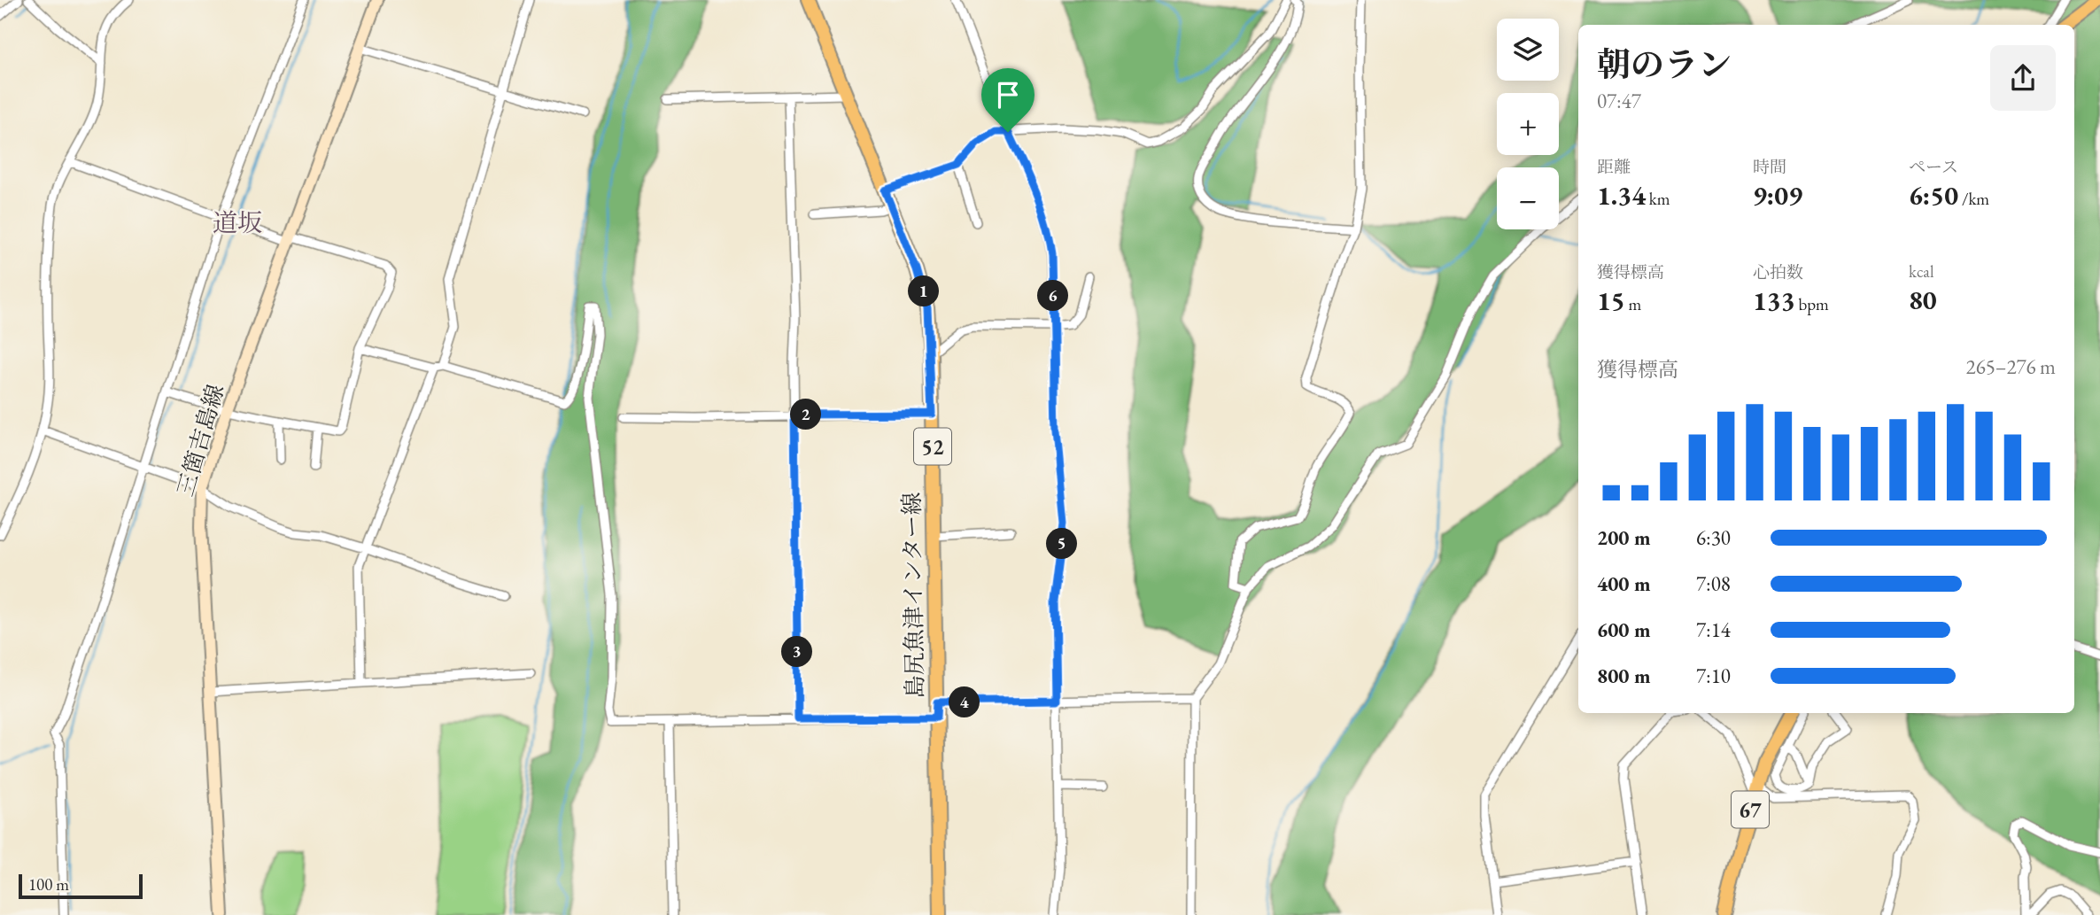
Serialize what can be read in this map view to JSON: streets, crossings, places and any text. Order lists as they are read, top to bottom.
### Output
{
  "streets": {
    "main road": [
      "三箇吉島線",
      "52",
      "島尻魚津インター線",
      "67"
    ]
  },
  "districts": ["道坂"],
  "scale_bar": "100 m",
  "page": {
    "map_buttons": ["+", "−"],
    "heading": ["朝のラン", "07:47"],
    "stats": [
      ["距離", "1.34 km"],
      ["時間", "9:09"],
      ["ペース", "6:50 /km"],
      ["獲得標高", "15 m"],
      ["心拍数", "133 bpm"],
      ["kcal", "80"]
    ],
    "pins": [
      "1",
      "6",
      "2",
      "5",
      "3",
      "4"
    ],
    "chart": ["獲得標高", "265–276 m"],
    "list": [
      {
        "name": "200 m",
        "note": "6:30"
      },
      {
        "name": "400 m",
        "note": "7:08"
      },
      {
        "name": "600 m",
        "note": "7:14"
      },
      {
        "name": "800 m",
        "note": "7:10"
      }
    ],
    "scale": "100 m"
  }
}
